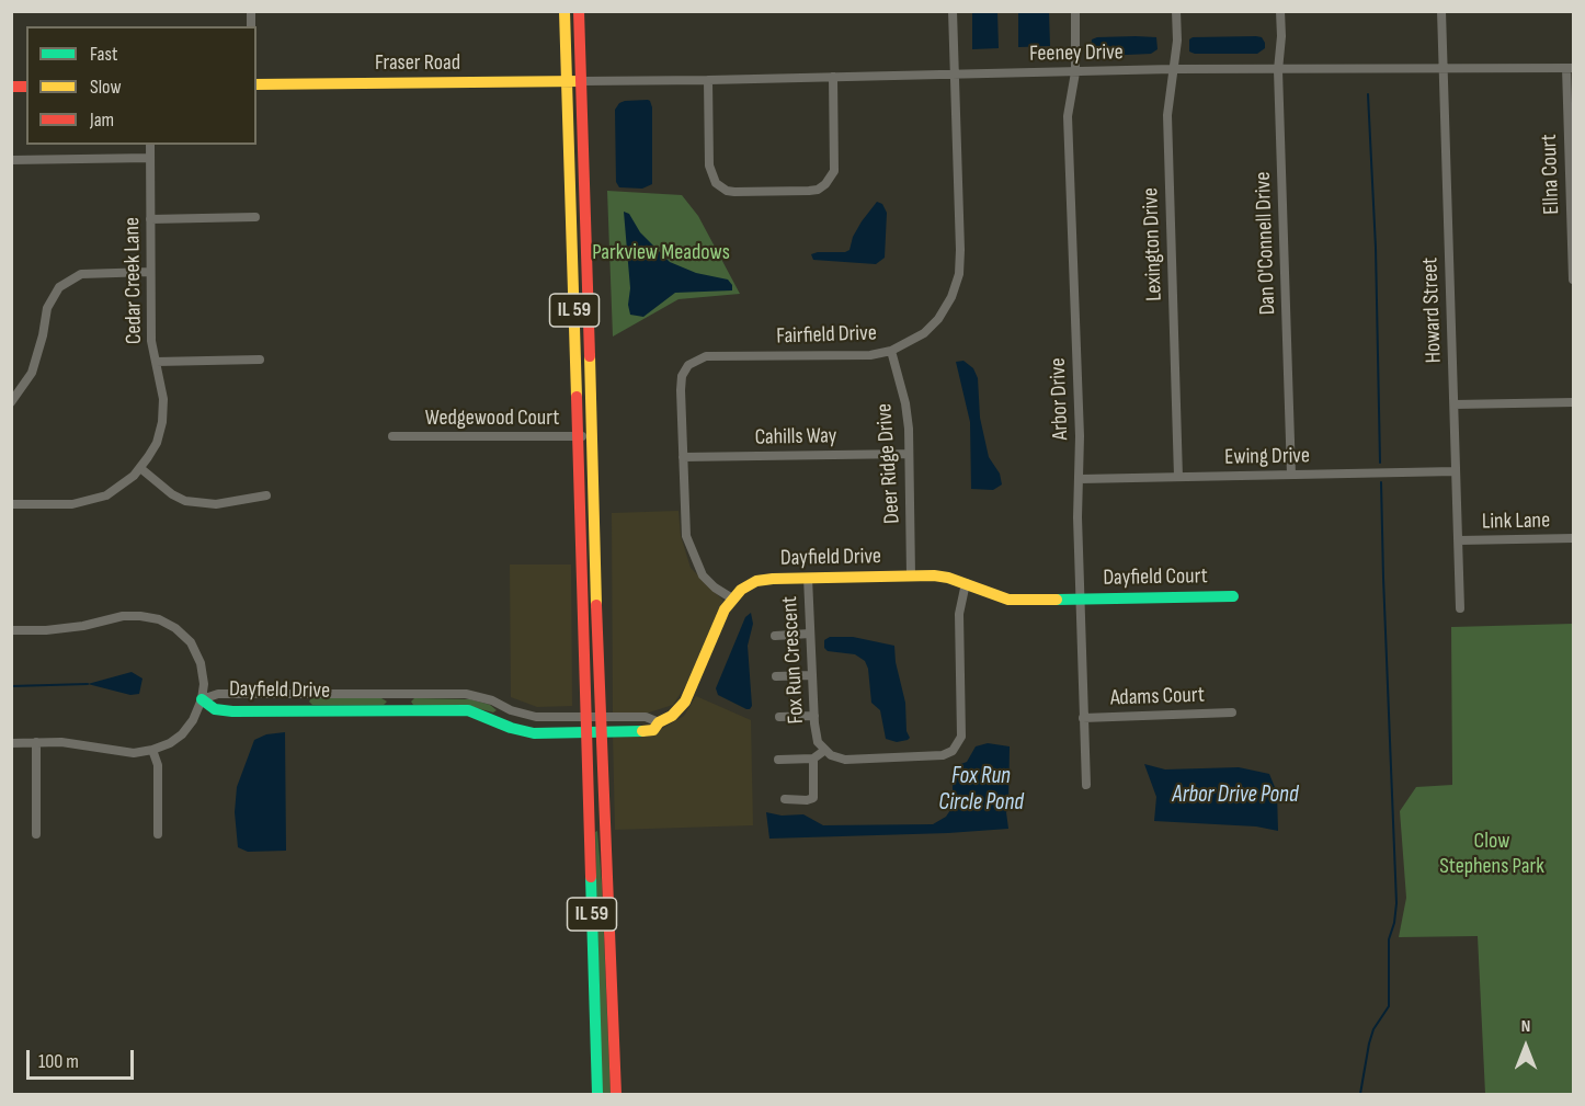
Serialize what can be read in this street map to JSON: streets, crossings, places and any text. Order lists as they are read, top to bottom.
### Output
{
  "streets": {
    "main road": [
      "Fraser Road",
      "IL 59",
      "Dayfield Drive",
      "Dayfield Court"
    ],
    "street": [
      "Feeney Drive",
      "Ellna Court",
      "Dan O'Connell Drive",
      "Lexington Drive",
      "Cedar Creek Lane",
      "Howard Street",
      "Fairfield Drive",
      "Arbor Drive",
      "Wedgewood Court",
      "Cahills Way",
      "Ewing Drive",
      "Deer Ridge Drive",
      "Link Lane",
      "Fox Run Crescent",
      "Adams Court"
    ]
  },
  "crossings": [
    ["Feeney Drive", "Fraser Road"],
    ["Feeney Drive", "Ellna Court"],
    ["Feeney Drive", "Dan O'Connell Drive"],
    ["Feeney Drive", "Lexington Drive"],
    ["Feeney Drive", "IL 59"],
    ["Feeney Drive", "Howard Street"],
    ["Feeney Drive", "Fairfield Drive"],
    ["Feeney Drive", "Arbor Drive"],
    ["Fraser Road", "IL 59"],
    ["Dan O'Connell Drive", "Ewing Drive"],
    ["Lexington Drive", "Ewing Drive"],
    ["IL 59", "Wedgewood Court"],
    ["IL 59", "Dayfield Drive"],
    ["Howard Street", "Ewing Drive"],
    ["Howard Street", "Link Lane"],
    ["Fairfield Drive", "Cahills Way"],
    ["Fairfield Drive", "Deer Ridge Drive"],
    ["Fairfield Drive", "Dayfield Drive"],
    ["Arbor Drive", "Ewing Drive"],
    ["Arbor Drive", "Dayfield Drive"],
    ["Arbor Drive", "Dayfield Court"],
    ["Arbor Drive", "Adams Court"],
    ["Cahills Way", "Deer Ridge Drive"],
    ["Deer Ridge Drive", "Dayfield Drive"],
    ["Dayfield Drive", "Dayfield Court"],
    ["Dayfield Drive", "Fox Run Crescent"]
  ],
  "water": ["Fox Run Circle Pond", "Arbor Drive Pond"],
  "parks": ["Parkview Meadows", "Clow Stephens Park"],
  "legend": ["Fast", "Slow", "Jam"],
  "scale_bar": "100 m",
  "north": "top"
}
